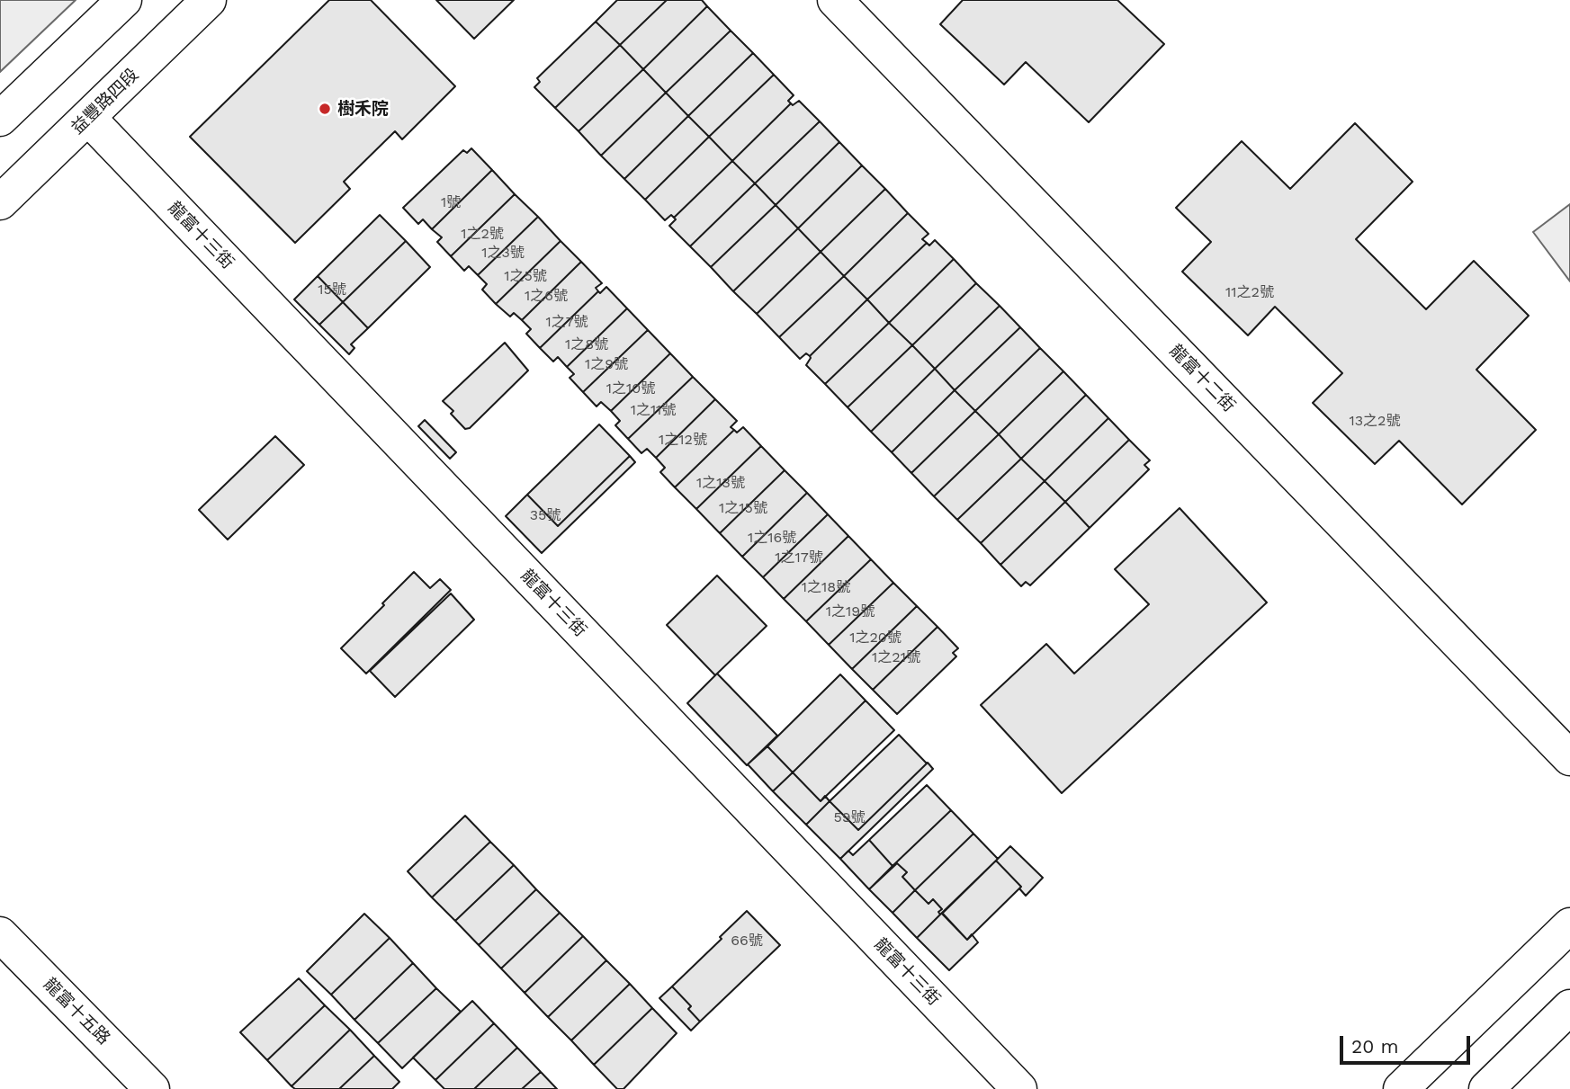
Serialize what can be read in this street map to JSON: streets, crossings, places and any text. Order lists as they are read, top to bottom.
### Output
{
  "streets": {
    "street": [
      "益豐路四段",
      "龍富十三街",
      "龍富十二街",
      "龍富十五路"
    ]
  },
  "crossings": [
    ["益豐路四段", "龍富十三街"]
  ],
  "places": ["樹禾院"],
  "house_numbers": [
    "1號",
    "1之2號",
    "1之3號",
    "1之5號",
    "15號",
    "11之2號",
    "1之6號",
    "1之7號",
    "1之8號",
    "1之9號",
    "1之10號",
    "1之11號",
    "13之2號",
    "1之12號",
    "1之13號",
    "1之15號",
    "35號",
    "1之16號",
    "1之17號",
    "1之18號",
    "1之19號",
    "1之20號",
    "1之21號",
    "59號",
    "66號"
  ],
  "scale_bar": "20 m"
}
